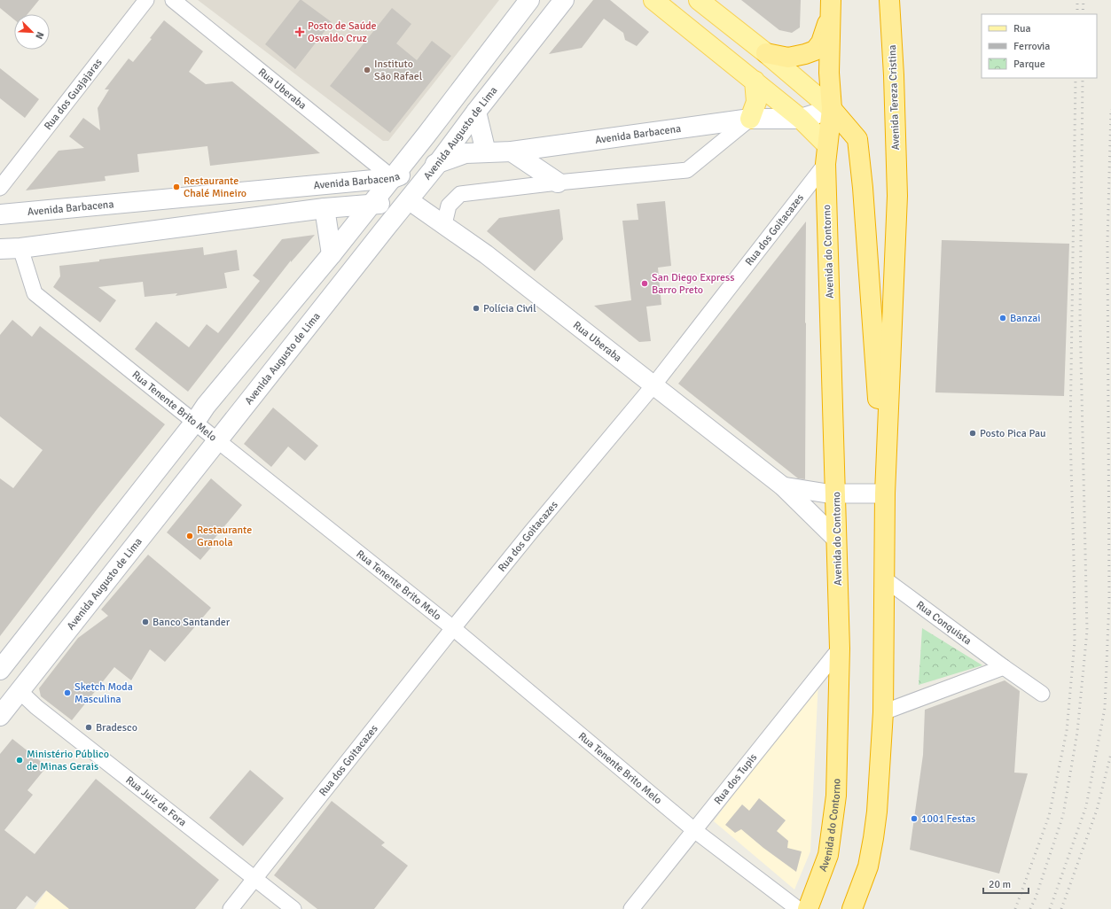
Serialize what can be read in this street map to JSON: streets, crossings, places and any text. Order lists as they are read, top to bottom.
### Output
{
  "streets": {
    "highway": ["Avenida Tereza Cristina", "Avenida do Contorno"],
    "main road": ["Avenida Augusto de Lima", "Avenida Barbacena"],
    "street": [
      "Rua Uberaba",
      "Rua dos Guajajaras",
      "Rua dos Goitacazes",
      "Rua Tenente Brito Melo",
      "Rua Conquista",
      "Rua dos Tupis",
      "Rua Juiz de Fora"
    ]
  },
  "crossings": [
    ["Rua Uberaba", "Avenida Tereza Cristina"],
    ["Rua Uberaba", "Avenida Augusto de Lima"],
    ["Rua Uberaba", "Avenida Barbacena"],
    ["Rua Uberaba", "Rua dos Goitacazes"],
    ["Rua Uberaba", "Avenida do Contorno"],
    ["Avenida Augusto de Lima", "Avenida Barbacena"],
    ["Avenida Augusto de Lima", "Rua Tenente Brito Melo"],
    ["Avenida Augusto de Lima", "Rua Juiz de Fora"],
    ["Rua dos Goitacazes", "Avenida do Contorno"],
    ["Rua dos Goitacazes", "Rua Tenente Brito Melo"],
    ["Rua dos Goitacazes", "Rua Juiz de Fora"],
    ["Avenida do Contorno", "Rua dos Tupis"],
    ["Rua Tenente Brito Melo", "Rua dos Tupis"]
  ],
  "places": {
    "health": ["Posto de Saúde Osvaldo Cruz"],
    "other": [
      "Instituto São Rafael",
      "Restaurante Chalé Mineiro",
      "San Diego Express Barro Preto",
      "Polícia Civil",
      "Banzai",
      "Posto Pica Pau",
      "Restaurante Granola",
      "Banco Santander",
      "Sketch Moda Masculina",
      "Bradesco",
      "Ministério Público de Minas Gerais",
      "1001 Festas"
    ]
  },
  "legend": ["Rua", "Ferrovia", "Parque"],
  "scale_bar": "20 m",
  "north": "bottom right"
}
